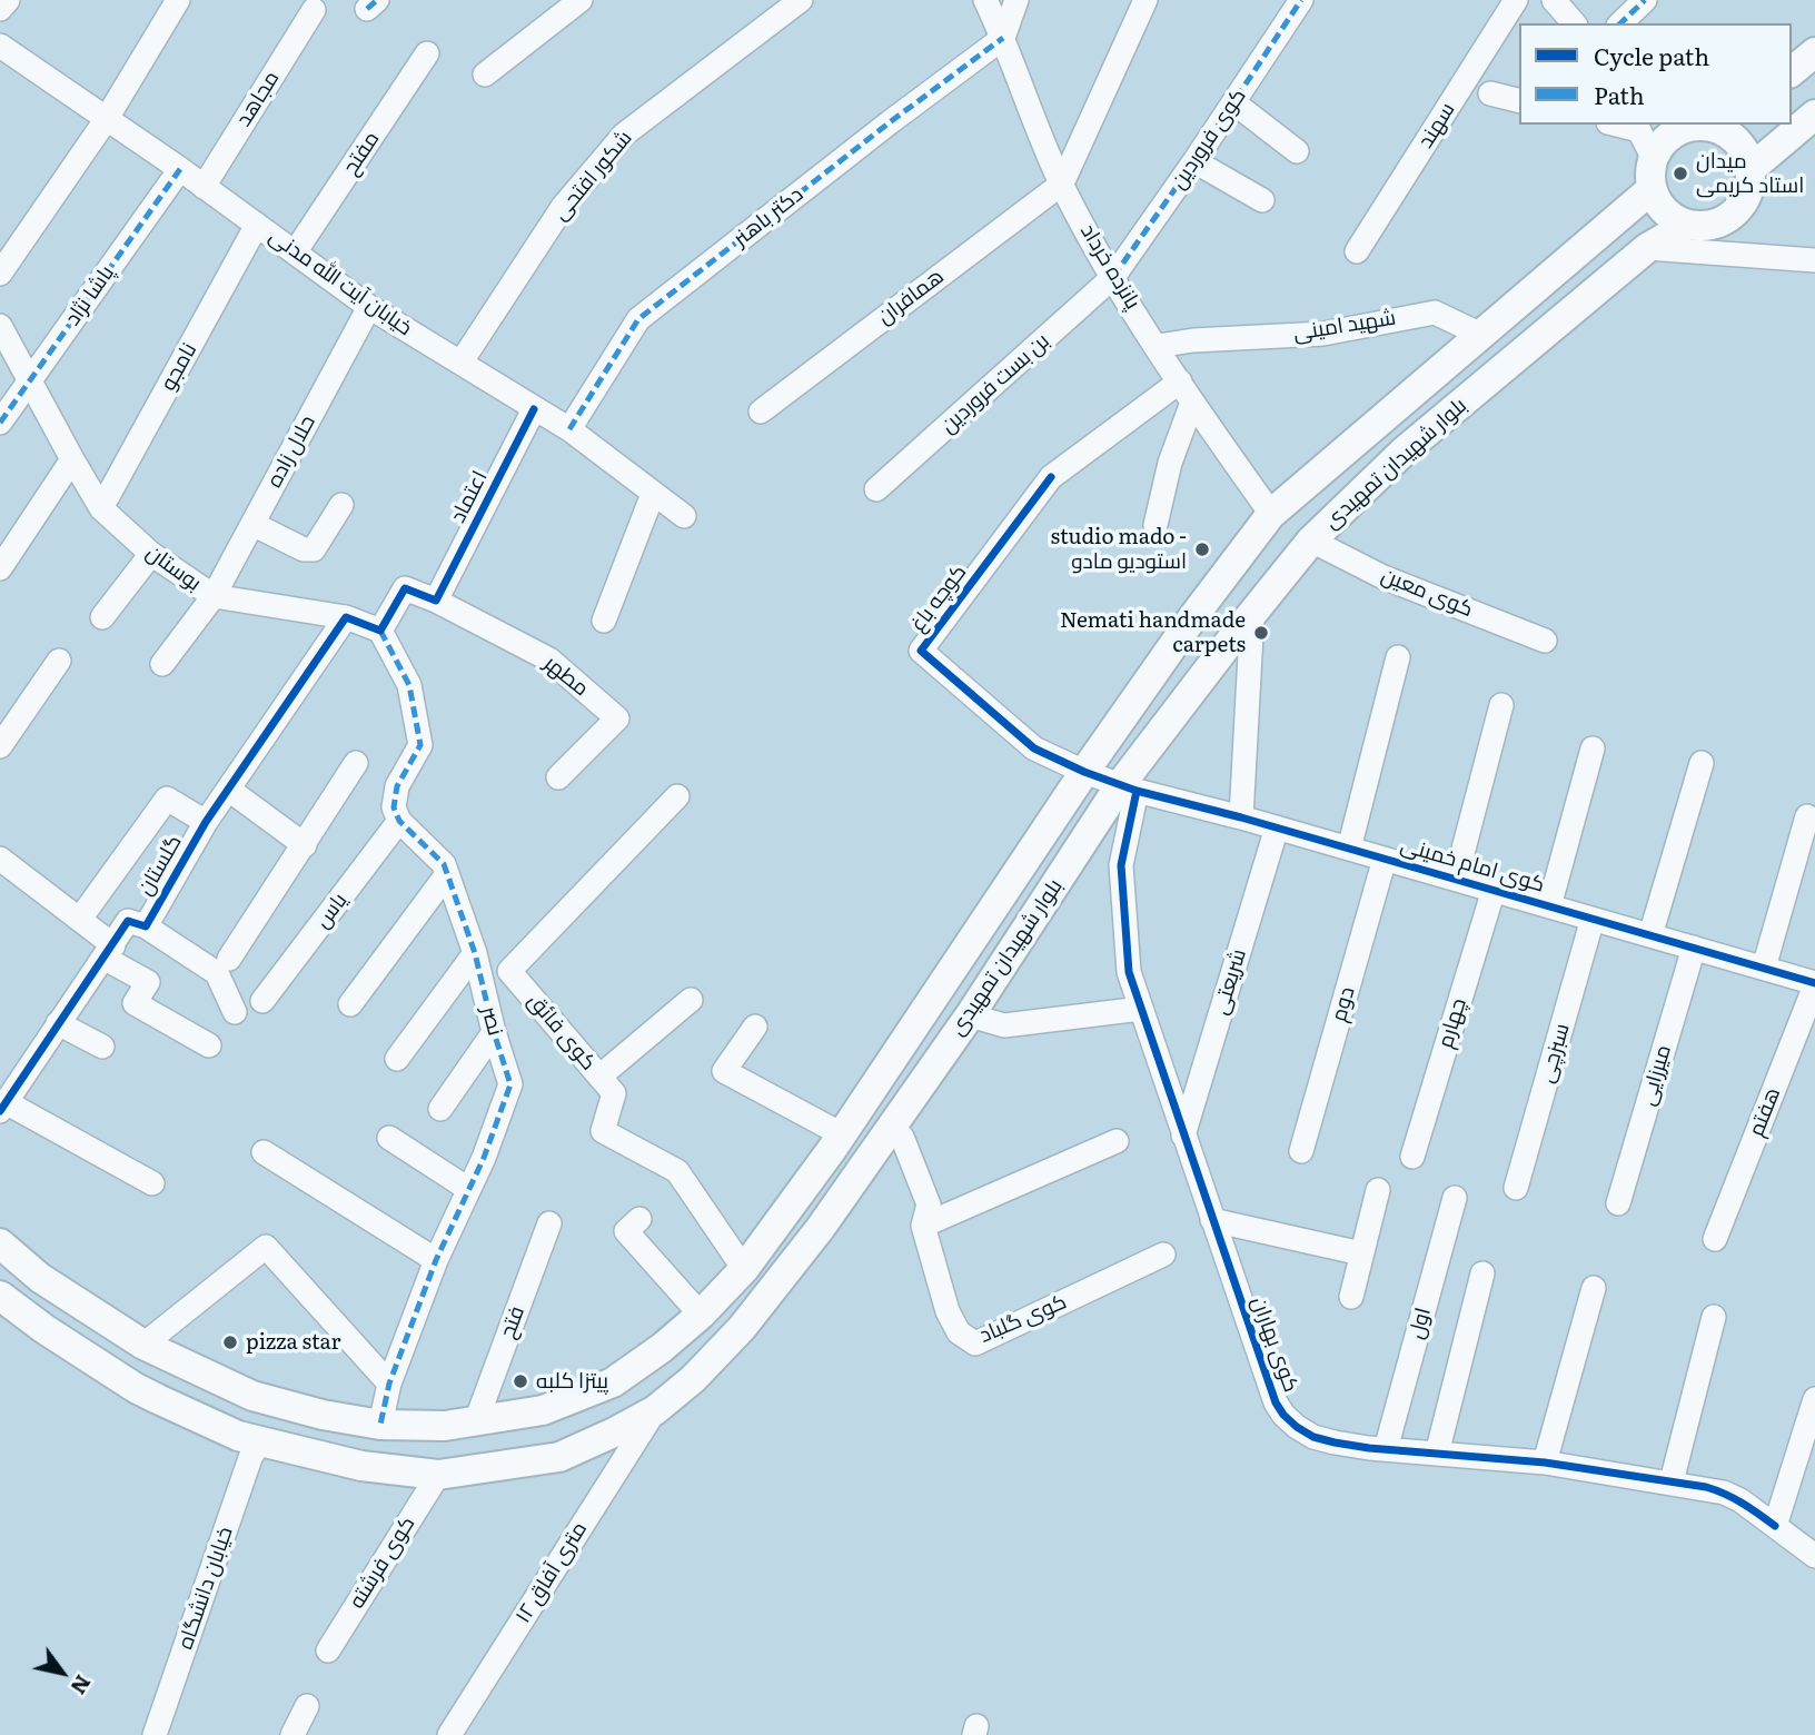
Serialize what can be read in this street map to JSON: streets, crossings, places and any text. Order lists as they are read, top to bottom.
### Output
{
  "streets": {
    "main road": ["بلوار شهیدان تمهیدی"],
    "street": [
      "مجاهد",
      "سهند",
      "کوی فروردین",
      "مفتح",
      "شکور افتحی",
      "دکتر باهنر",
      "پانزده خرداد",
      "خیابان آیت الله مدنی",
      "پاشا نژاد",
      "همافران",
      "شهید امینی",
      "نامجو",
      "بن بست فروردین",
      "حلال زاده",
      "اعتماد",
      "بوستان",
      "کوی معین",
      "کوچه باغ",
      "مطهر",
      "گلستان",
      "کوی امام خمینی",
      "یاس",
      "شریعتی",
      "دوم",
      "نصر",
      "چهارم",
      "کوی فائق",
      "سبزچی",
      "میرزایی",
      "هفتم",
      "کوی گلباد",
      "فتح",
      "اول",
      "کوی بهاران",
      "کوی فرشته",
      "۱۲ متری آفاق",
      "خیابان دانشگاه"
    ]
  },
  "crossings": [
    ["مجاهد", "خیابان آیت الله مدنی"],
    ["کوی فروردین", "پانزده خرداد"],
    ["کوی فروردین", "بن بست فروردین"],
    ["مفتح", "خیابان آیت الله مدنی"],
    ["شکور افتحی", "خیابان آیت الله مدنی"],
    ["دکتر باهنر", "پانزده خرداد"],
    ["دکتر باهنر", "خیابان آیت الله مدنی"],
    ["پانزده خرداد", "همافران"],
    ["پانزده خرداد", "شهید امینی"],
    ["پانزده خرداد", "بن بست فروردین"],
    ["پانزده خرداد", "بلوار شهیدان تمهیدی"],
    ["پانزده خرداد", "کوچه باغ"],
    ["خیابان آیت الله مدنی", "پاشا نژاد"],
    ["خیابان آیت الله مدنی", "نامجو"],
    ["خیابان آیت الله مدنی", "حلال زاده"],
    ["خیابان آیت الله مدنی", "اعتماد"],
    ["پاشا نژاد", "بوستان"],
    ["شهید امینی", "بلوار شهیدان تمهیدی"],
    ["نامجو", "بوستان"],
    ["حلال زاده", "بوستان"],
    ["بلوار شهیدان تمهیدی", "کوی معین"],
    ["بلوار شهیدان تمهیدی", "کوچه باغ"],
    ["بلوار شهیدان تمهیدی", "کوی امام خمینی"],
    ["بلوار شهیدان تمهیدی", "نصر"],
    ["بلوار شهیدان تمهیدی", "کوی فائق"],
    ["بلوار شهیدان تمهیدی", "کوی گلباد"],
    ["بلوار شهیدان تمهیدی", "فتح"],
    ["بلوار شهیدان تمهیدی", "کوی بهاران"],
    ["بلوار شهیدان تمهیدی", "کوی فرشته"],
    ["بلوار شهیدان تمهیدی", "۱۲ متری آفاق"],
    ["بلوار شهیدان تمهیدی", "خیابان دانشگاه"],
    ["اعتماد", "مطهر"],
    ["بوستان", "گلستان"],
    ["کوچه باغ", "کوی امام خمینی"],
    ["کوی امام خمینی", "شریعتی"],
    ["کوی امام خمینی", "دوم"],
    ["کوی امام خمینی", "چهارم"],
    ["کوی امام خمینی", "سبزچی"],
    ["کوی امام خمینی", "میرزایی"],
    ["کوی امام خمینی", "هفتم"],
    ["کوی امام خمینی", "کوی بهاران"],
    ["یاس", "نصر"],
    ["شریعتی", "کوی بهاران"],
    ["اول", "کوی بهاران"]
  ],
  "places": [
    "میدان استاد کریمی",
    "studio mado - استودیو مادو",
    "Nemati handmade carpets",
    "pizza star",
    "پیتزا کلبه"
  ],
  "legend": ["Cycle path", "Path"],
  "north": "bottom right"
}
